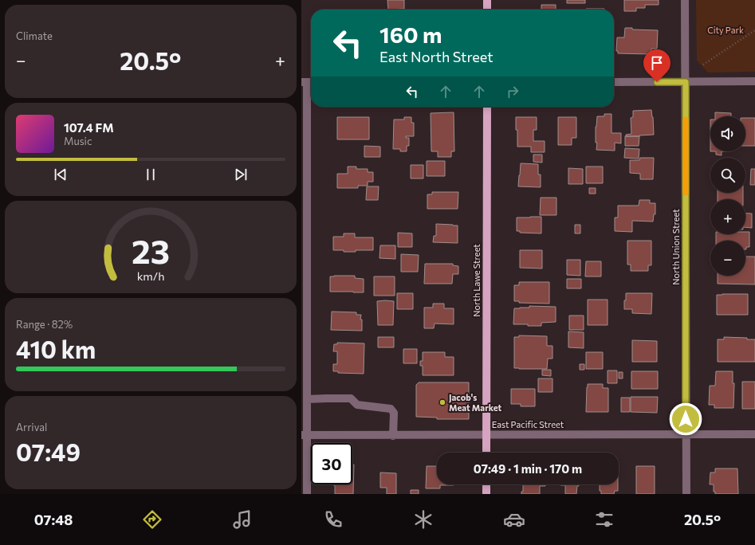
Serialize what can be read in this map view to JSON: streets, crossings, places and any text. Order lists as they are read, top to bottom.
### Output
{
  "streets": {
    "main road": ["North Lawe Street"],
    "street": ["North Union Street", "East Pacific Street"]
  },
  "crossings": [
    ["North Union Street", "East Pacific Street"],
    ["North Lawe Street", "East Pacific Street"]
  ],
  "parks": ["City Park"],
  "places": ["Jacob's Meat Market"],
  "page": {
    "tile": [
      "Climate",
      ["Range · 82%", "410 km"],
      ["Arrival", "07:49"]
    ],
    "turn": ["160 m", "East North Street"],
    "heat": ["−", "20.5°", "+"],
    "song": ["107.4 FM", "Music"],
    "map_buttons": ["+", "−"],
    "limit": "30",
    "trip": "07:49 · 1 min · 170 m",
    "tabs": ["07:48", "20.5°"],
    "gauge": ["23", "km/h"]
  }
}
